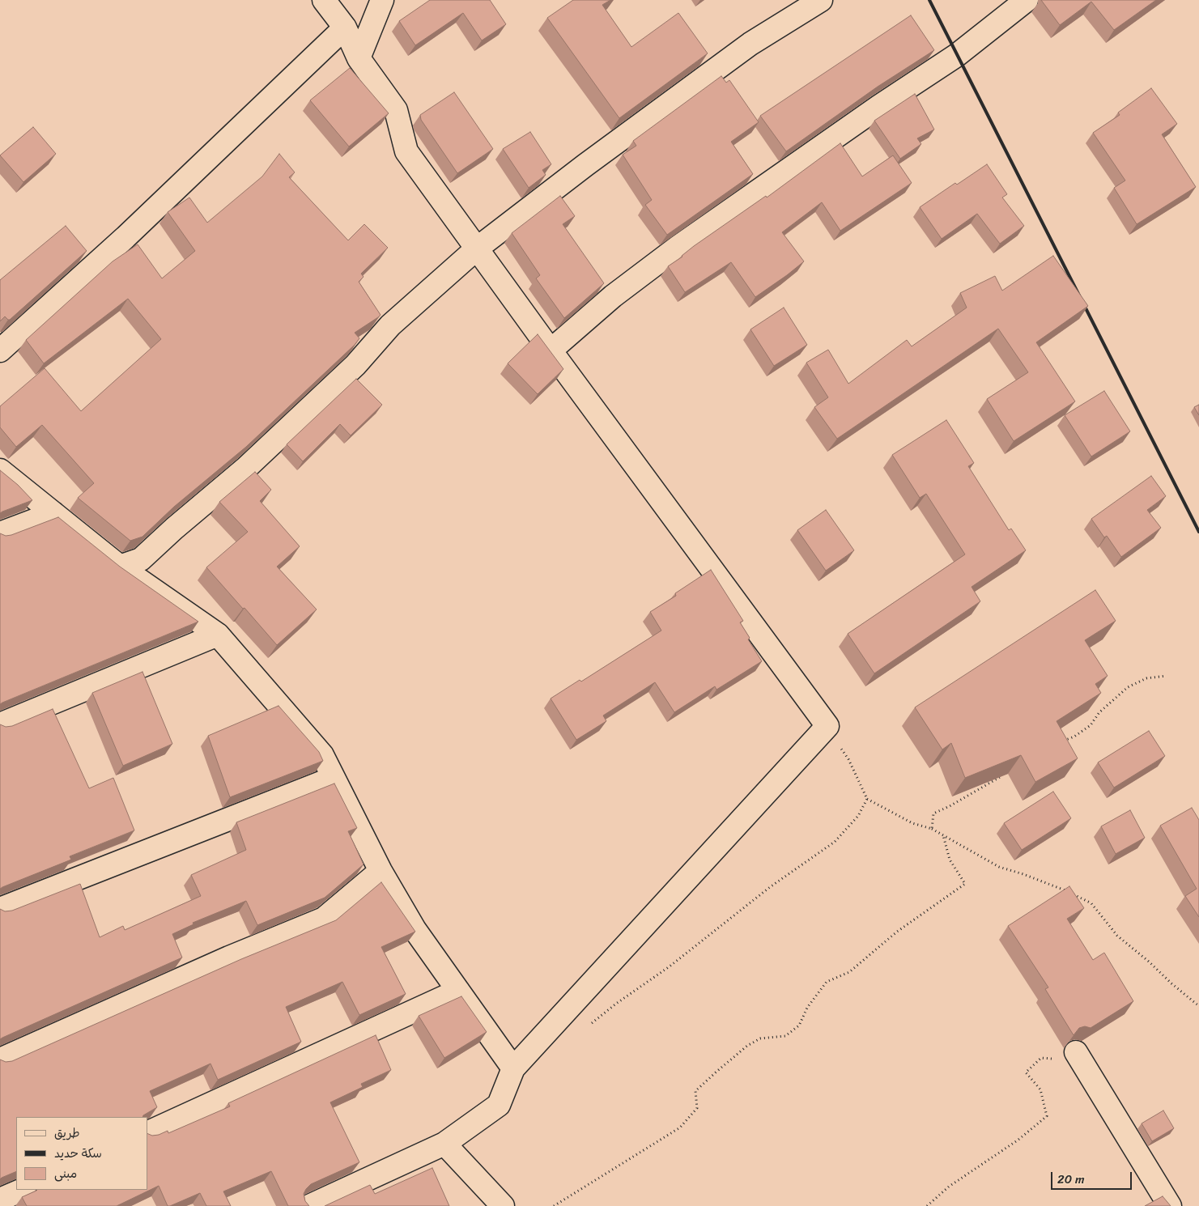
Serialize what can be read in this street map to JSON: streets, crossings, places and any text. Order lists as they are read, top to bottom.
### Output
{
  "legend": ["طريق", "سكة حديد", "مبنى"],
  "scale_bar": "20 m"
}
